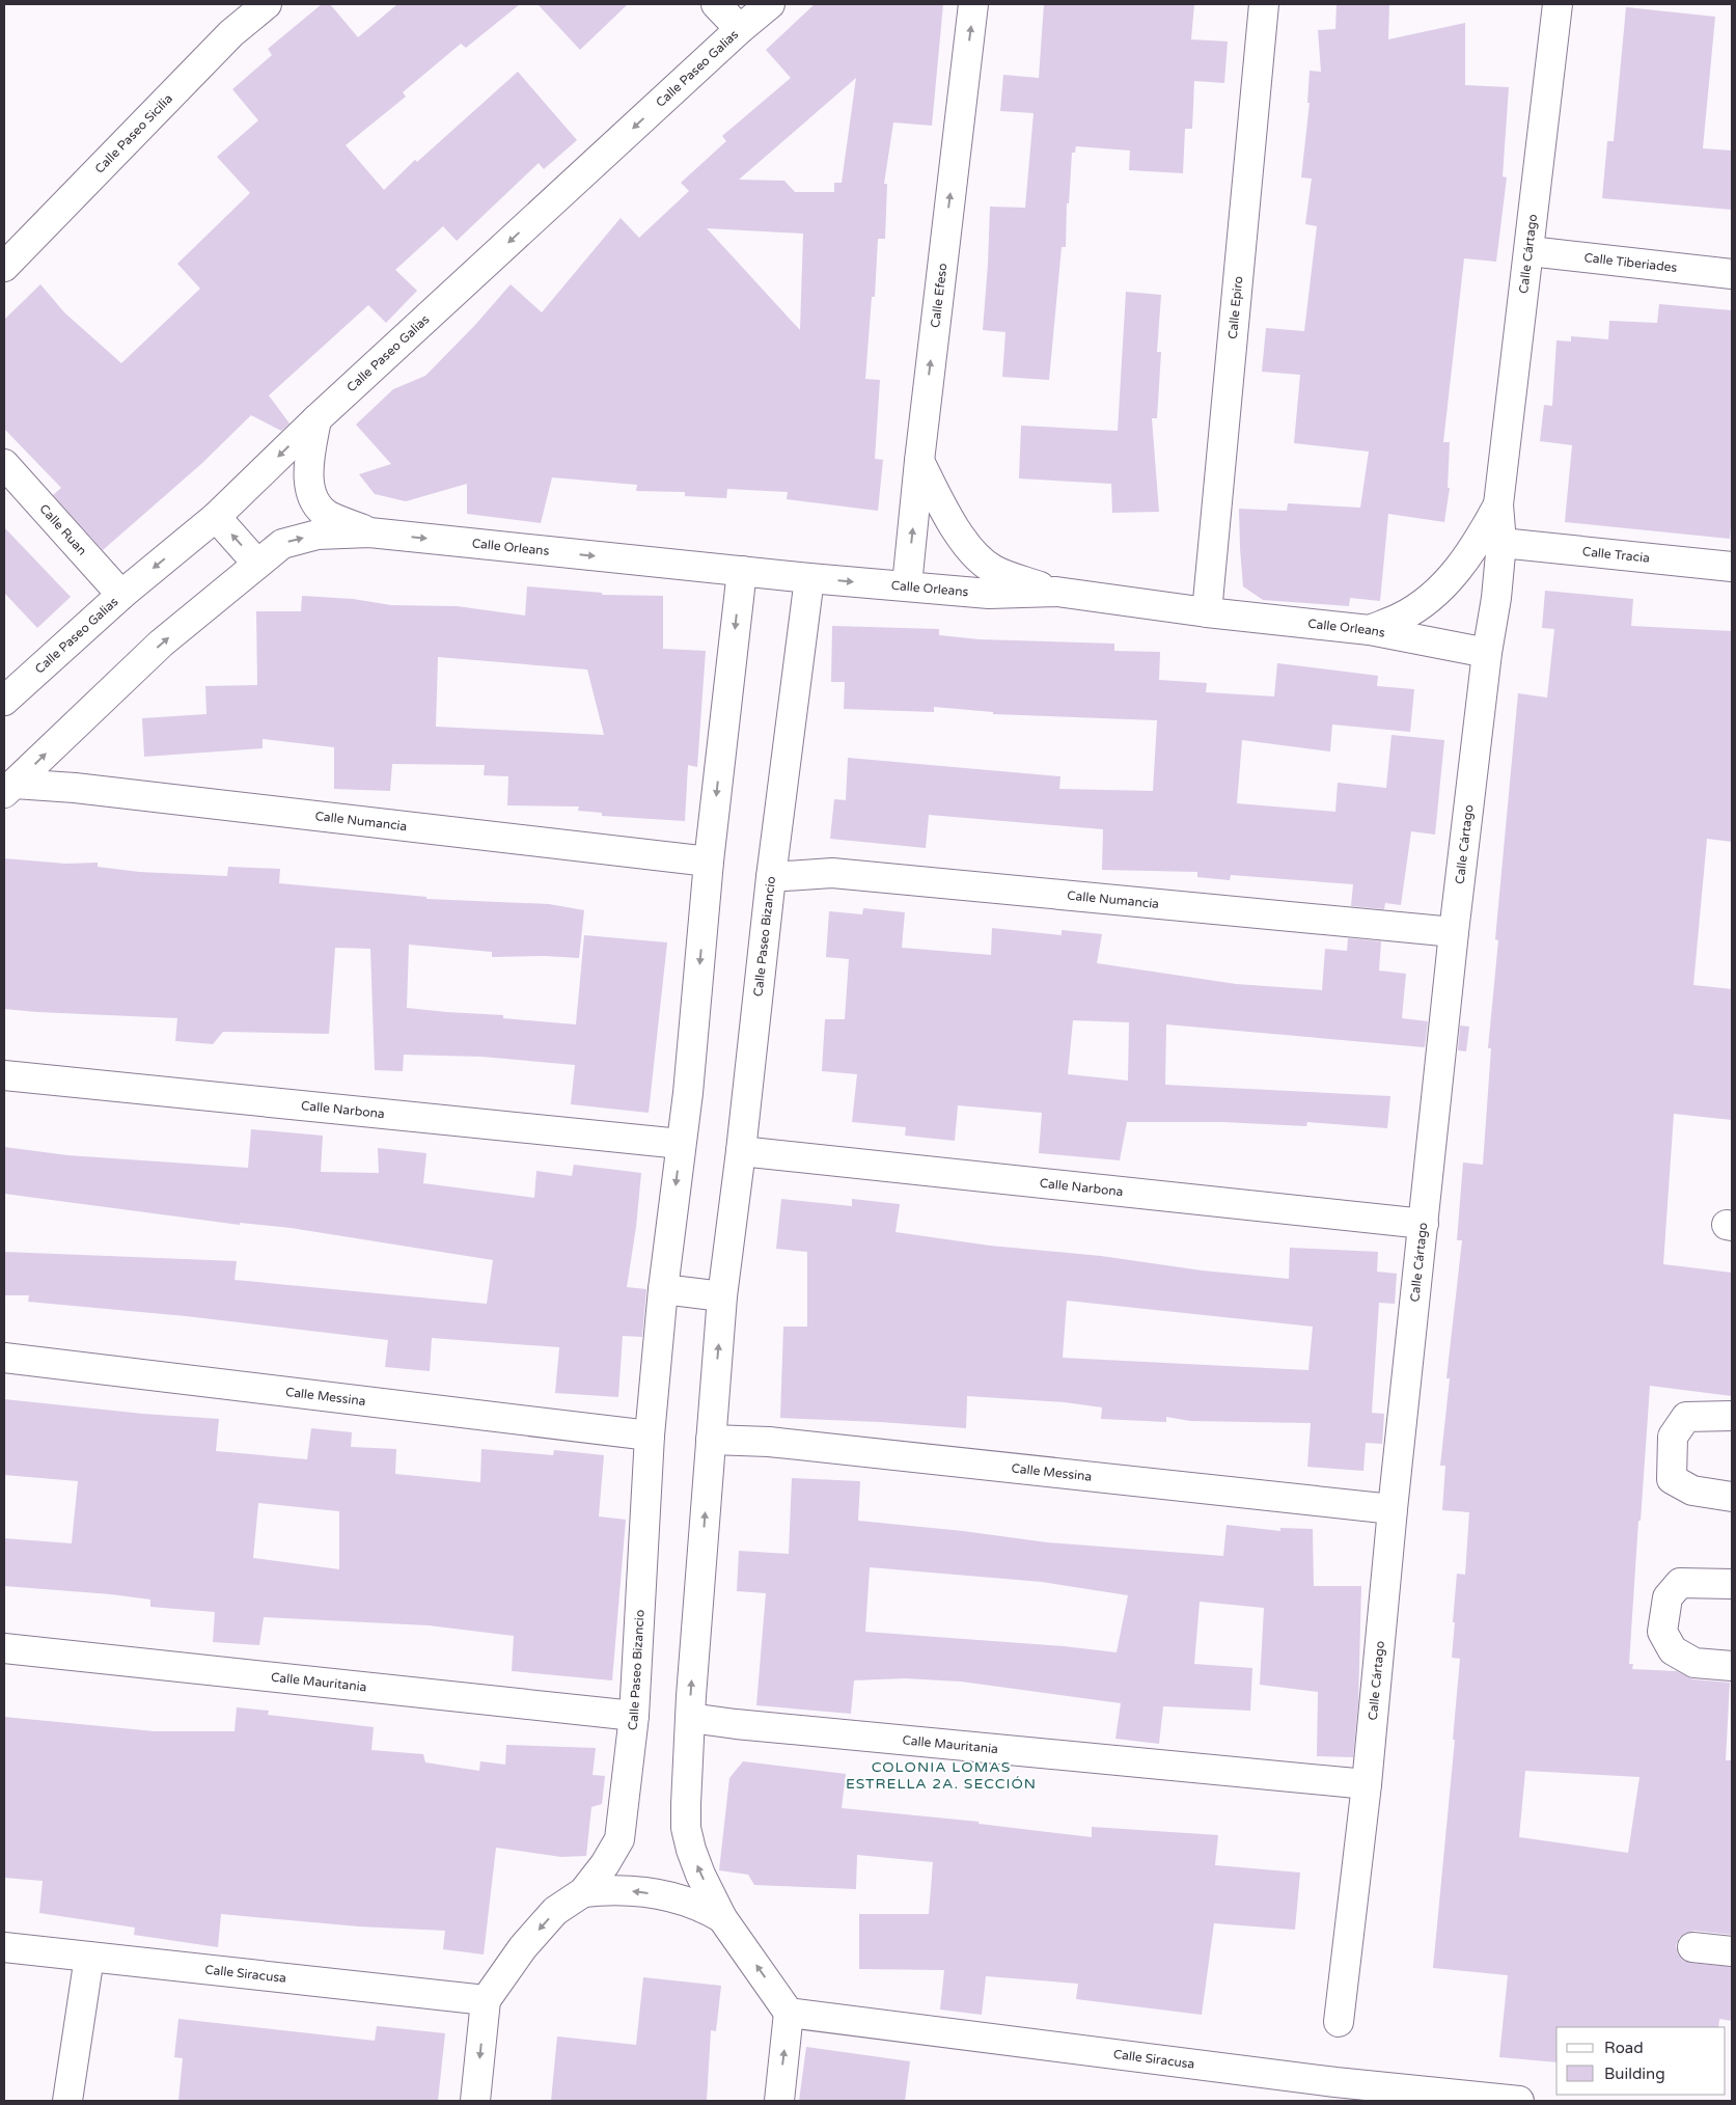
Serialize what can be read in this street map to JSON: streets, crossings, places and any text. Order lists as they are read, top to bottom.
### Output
{
  "streets": {
    "street": [
      "Calle Paseo Galias",
      "Calle Paseo Sicilia",
      "Calle Cártago",
      "Calle Tiberiades",
      "Calle Efeso",
      "Calle Epiro",
      "Calle Ruan",
      "Calle Orleans",
      "Calle Tracia",
      "Calle Numancia",
      "Calle Paseo Bizancio",
      "Calle Narbona",
      "Calle Messina",
      "Calle Mauritania",
      "Calle Siracusa"
    ]
  },
  "crossings": [
    ["Calle Paseo Galias", "Calle Ruan"],
    ["Calle Cártago", "Calle Tiberiades"],
    ["Calle Cártago", "Calle Orleans"],
    ["Calle Cártago", "Calle Tracia"],
    ["Calle Cártago", "Calle Numancia"],
    ["Calle Cártago", "Calle Narbona"],
    ["Calle Cártago", "Calle Messina"],
    ["Calle Cártago", "Calle Mauritania"],
    ["Calle Efeso", "Calle Orleans"],
    ["Calle Epiro", "Calle Orleans"],
    ["Calle Orleans", "Calle Paseo Bizancio"],
    ["Calle Numancia", "Calle Paseo Bizancio"],
    ["Calle Paseo Bizancio", "Calle Narbona"],
    ["Calle Paseo Bizancio", "Calle Messina"],
    ["Calle Paseo Bizancio", "Calle Mauritania"],
    ["Calle Paseo Bizancio", "Calle Siracusa"]
  ],
  "one_way": ["Calle Paseo Galias", "Calle Efeso", "Calle Orleans"],
  "districts": ["COLONIA LOMAS ESTRELLA 2A. SECCIÓN"],
  "legend": ["Road", "Building"]
}
